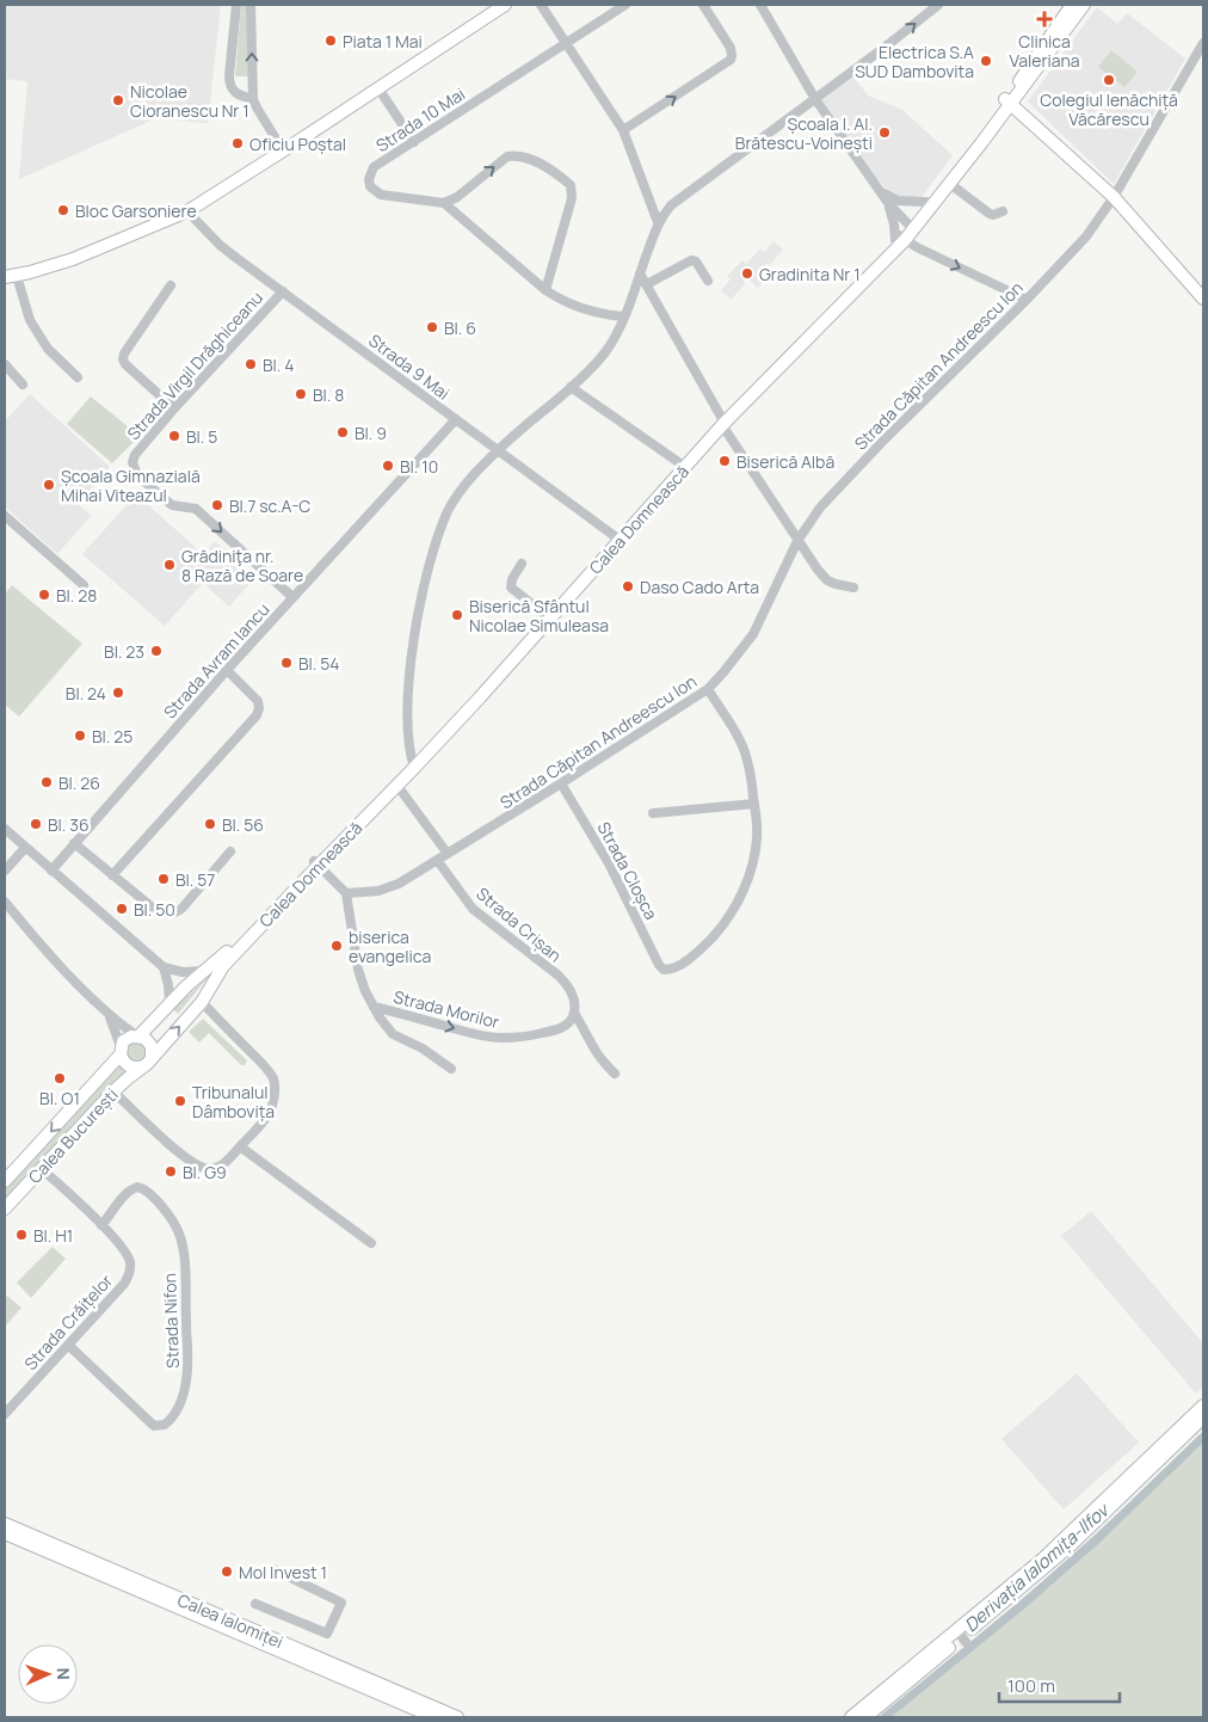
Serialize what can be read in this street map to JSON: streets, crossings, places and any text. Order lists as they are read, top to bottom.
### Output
{
  "streets": {
    "main road": ["Calea Domnească", "Calea București", "Calea Ialomiței"],
    "street": [
      "Strada 10 Mai",
      "Strada Virgil Drăghiceanu",
      "Strada Căpitan Andreescu Ion",
      "Strada 9 Mai",
      "Strada Avram Iancu",
      "Strada Cloșca",
      "Strada Crișan",
      "Strada Morilor",
      "Strada Nifon",
      "Strada Crăițelor"
    ]
  },
  "crossings": [
    ["Strada Virgil Drăghiceanu", "Strada 9 Mai"],
    ["Strada Virgil Drăghiceanu", "Strada Avram Iancu"],
    ["Strada Căpitan Andreescu Ion", "Strada Cloșca"],
    ["Strada Căpitan Andreescu Ion", "Strada Crișan"],
    ["Strada 9 Mai", "Calea Domnească"],
    ["Strada 9 Mai", "Strada Avram Iancu"],
    ["Calea Domnească", "Calea București"],
    ["Strada Crișan", "Strada Morilor"],
    ["Calea București", "Strada Crăițelor"],
    ["Strada Nifon", "Strada Crăițelor"]
  ],
  "one_way": ["Strada Morilor"],
  "water": ["Derivația Ialomița-Ilfov"],
  "places": {
    "health": ["Clinica Valeriana"],
    "other": [
      "Piata 1 Mai",
      "Electrica S.A SUD Dambovita",
      "Colegiul Ienăchiță Văcărescu",
      "Nicolae Cioranescu Nr 1",
      "Școala I. Al. Brătescu-Voinești",
      "Oficiu Poștal",
      "Bloc Garsoniere",
      "Gradinita Nr 1",
      "Bl. 6",
      "Bl. 4",
      "Bl. 8",
      "Bl. 9",
      "Bl. 5",
      "Biserică Albă",
      "Bl. 10",
      "Școala Gimnazială Mihai Viteazul",
      "Bl.7 sc.A-C",
      "Grădiniţa nr. 8 Rază de Soare",
      "Daso Cado Arta",
      "Bl. 28",
      "Biserică Sfântul Nicolae Simuleasa",
      "Bl. 23",
      "Bl. 54",
      "Bl. 24",
      "Bl. 25",
      "Bl. 26",
      "Bl. 36",
      "Bl. 56",
      "Bl. 57",
      "Bl. 50",
      "biserica evangelica",
      "Bl. O1",
      "Tribunalul Dâmbovița",
      "Bl. G9",
      "Bl. H1",
      "Mol Invest 1"
    ]
  },
  "scale_bar": "100 m",
  "north": "right"
}
